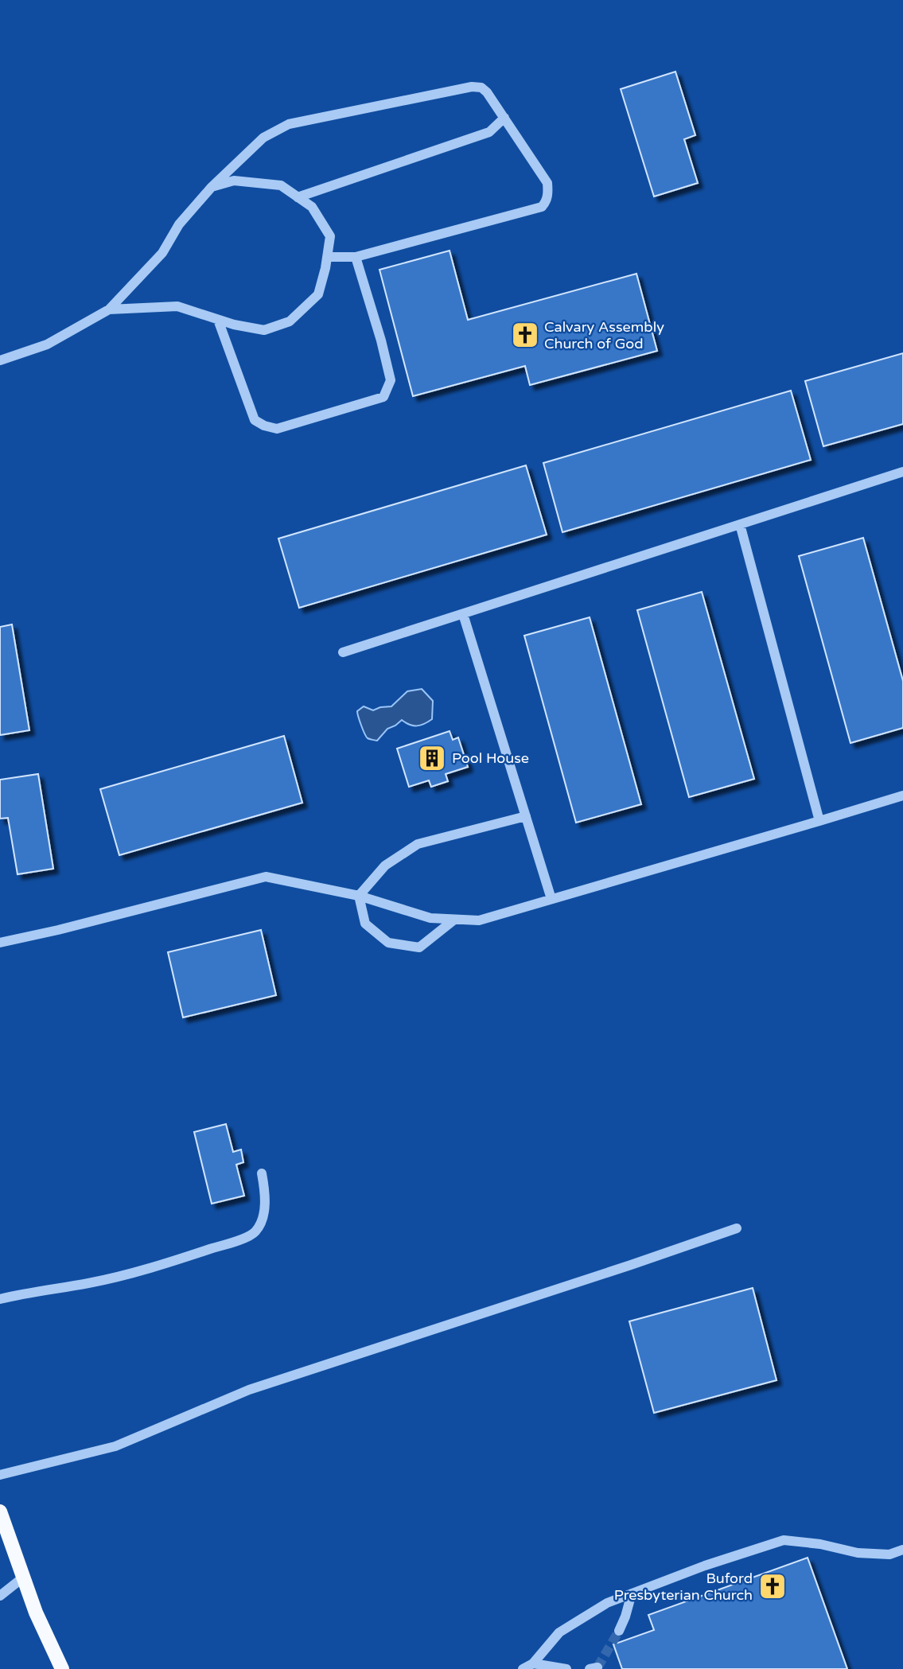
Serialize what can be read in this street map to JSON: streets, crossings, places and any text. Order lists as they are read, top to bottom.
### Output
{
  "places": {
    "church": ["Calvary Assembly Church of God", "Buford Presbyterian Church"],
    "building": ["Pool House"]
  }
}
